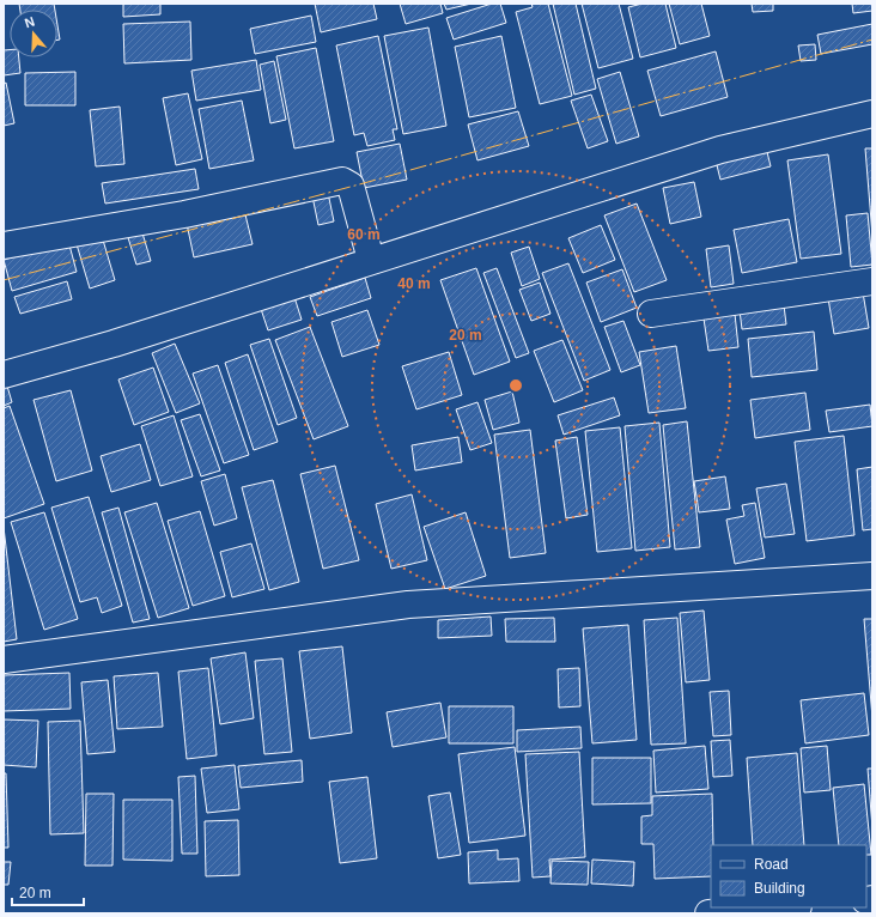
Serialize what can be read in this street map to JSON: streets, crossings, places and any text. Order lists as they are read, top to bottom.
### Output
{
  "legend": ["Road", "Building"],
  "scale_bar": "20 m",
  "north": "top",
  "rings": ["60 m", "40 m", "20 m"]
}
